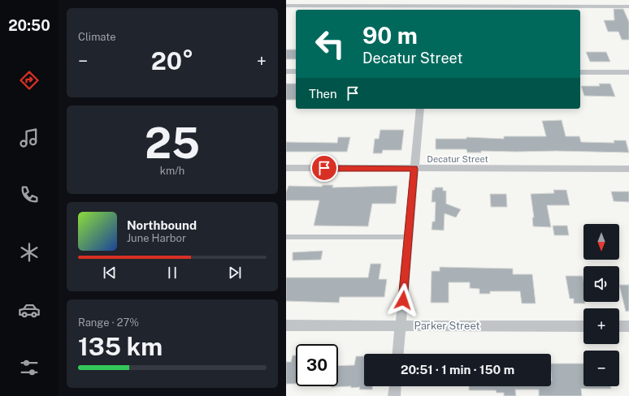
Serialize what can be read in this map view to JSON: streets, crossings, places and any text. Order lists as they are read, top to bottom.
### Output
{
  "streets": {
    "street": ["Decatur Street", "Parker Street"]
  },
  "north": "bottom",
  "page": {
    "tabs": "20:50",
    "tile": [
      "Climate",
      ["25", "km/h"],
      ["Range · 27%", "135 km"]
    ],
    "turn": ["90 m", "Decatur Street"],
    "heat": ["−", "20°", "+"],
    "then": "Then",
    "song": ["Northbound", "June Harbor"],
    "map_buttons": ["+", "−"],
    "limit": "30",
    "trip": "20:51 · 1 min · 150 m"
  }
}
